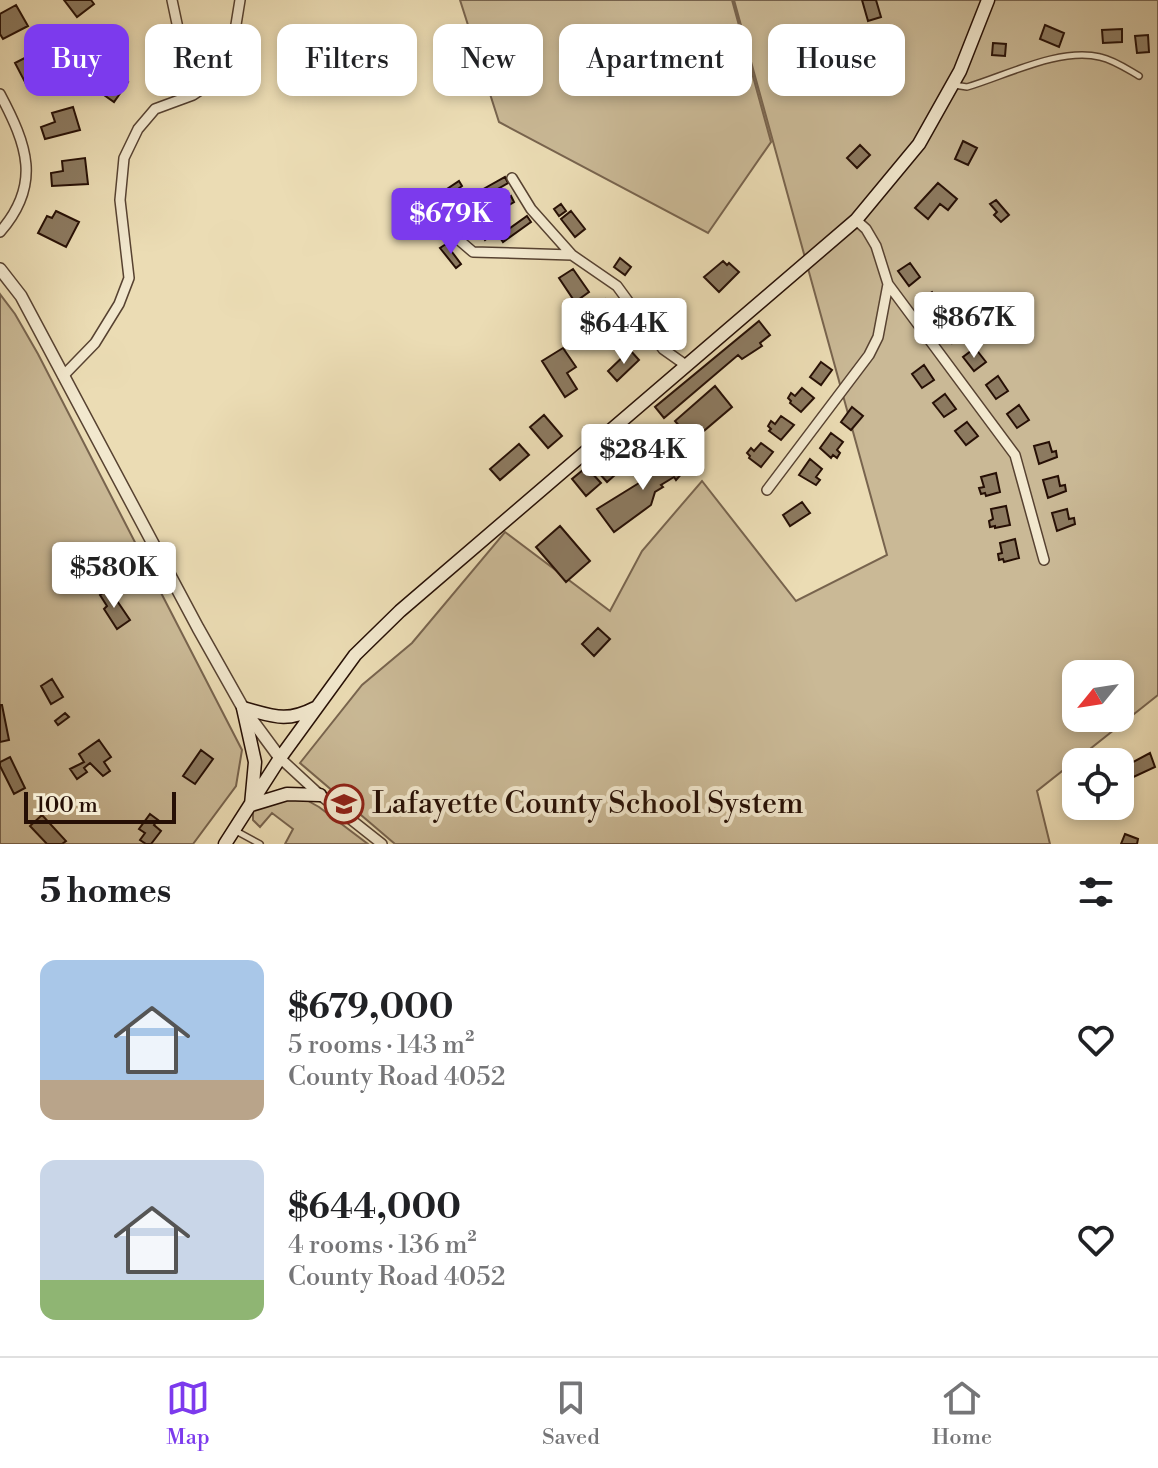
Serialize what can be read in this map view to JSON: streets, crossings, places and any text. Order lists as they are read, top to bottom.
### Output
{
  "places": {
    "school or university": ["Lafayette County School System"]
  },
  "scale_bar": "100 m",
  "north": "bottom left",
  "page": {
    "chip": [
      "Buy",
      "Rent",
      "Filters",
      "New",
      "Apartment",
      "House"
    ],
    "price": [
      "$679K",
      "$867K",
      "$644K",
      "$284K",
      "$580K"
    ],
    "scale": "100 m",
    "heading": "5 homes",
    "list": [
      {
        "name": "$679,000",
        "note": "5 rooms · 143 m² · County Road 4052"
      },
      {
        "name": "$644,000",
        "note": "4 rooms · 136 m² · County Road 4052"
      }
    ],
    "tabs": ["Map", "Saved", "Home"]
  }
}
